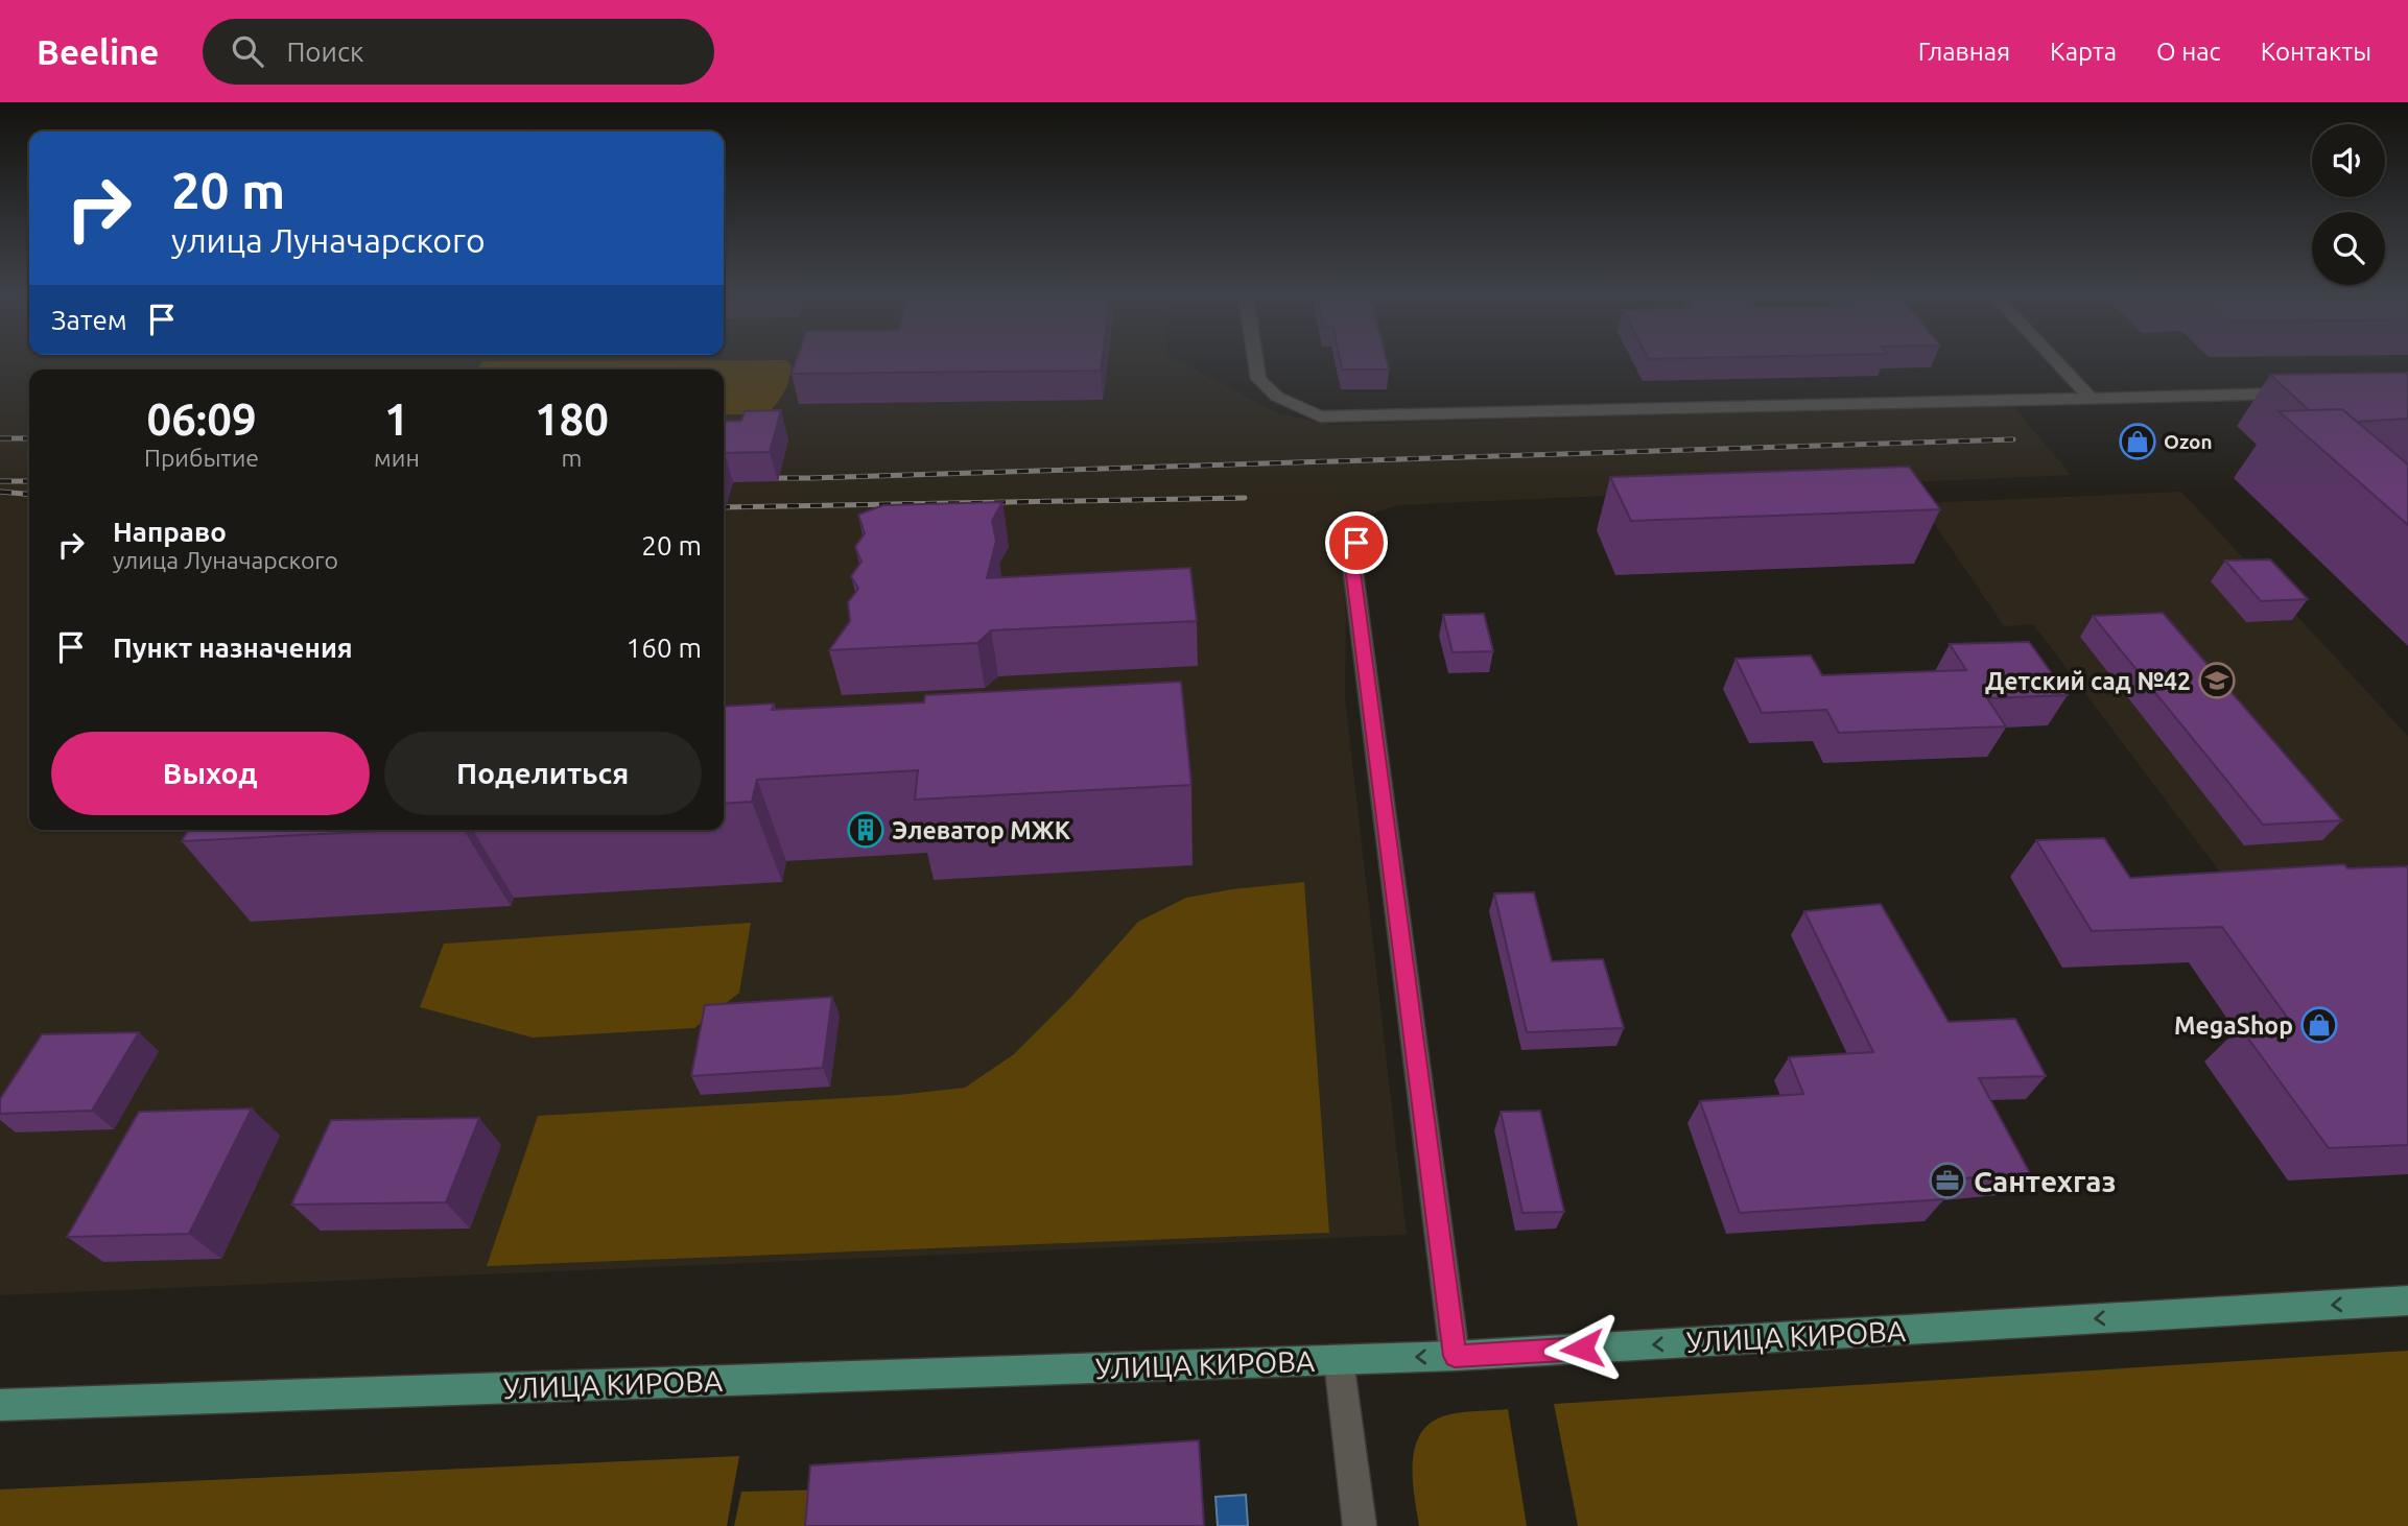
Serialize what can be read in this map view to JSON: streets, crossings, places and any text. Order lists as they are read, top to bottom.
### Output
{
  "streets": {
    "main road": ["УЛИЦА КИРОВА"]
  },
  "one_way": ["УЛИЦА КИРОВА"],
  "places": {
    "shop": ["Ozon", "MegaShop"],
    "school or university": ["Детский сад №42"],
    "building": ["Элеватор МЖК"],
    "office": ["Сантехгаз"]
  },
  "page": {
    "header": "Beeline",
    "search": "Поиск",
    "nav": [
      "Главная",
      "Карта",
      "О нас",
      "Контакты"
    ],
    "turn": ["20 m", "улица Луначарского"],
    "then": "Затем",
    "eta": [
      "06:09",
      "Прибытие",
      "1",
      "мин",
      "180",
      "m"
    ],
    "list": [
      {
        "name": "Направо",
        "note": "улица Луначарского",
        "value": "20 m"
      },
      {
        "name": "Пункт назначения",
        "value": "160 m"
      }
    ],
    "buttons": ["Выход", "Поделиться"]
  }
}
